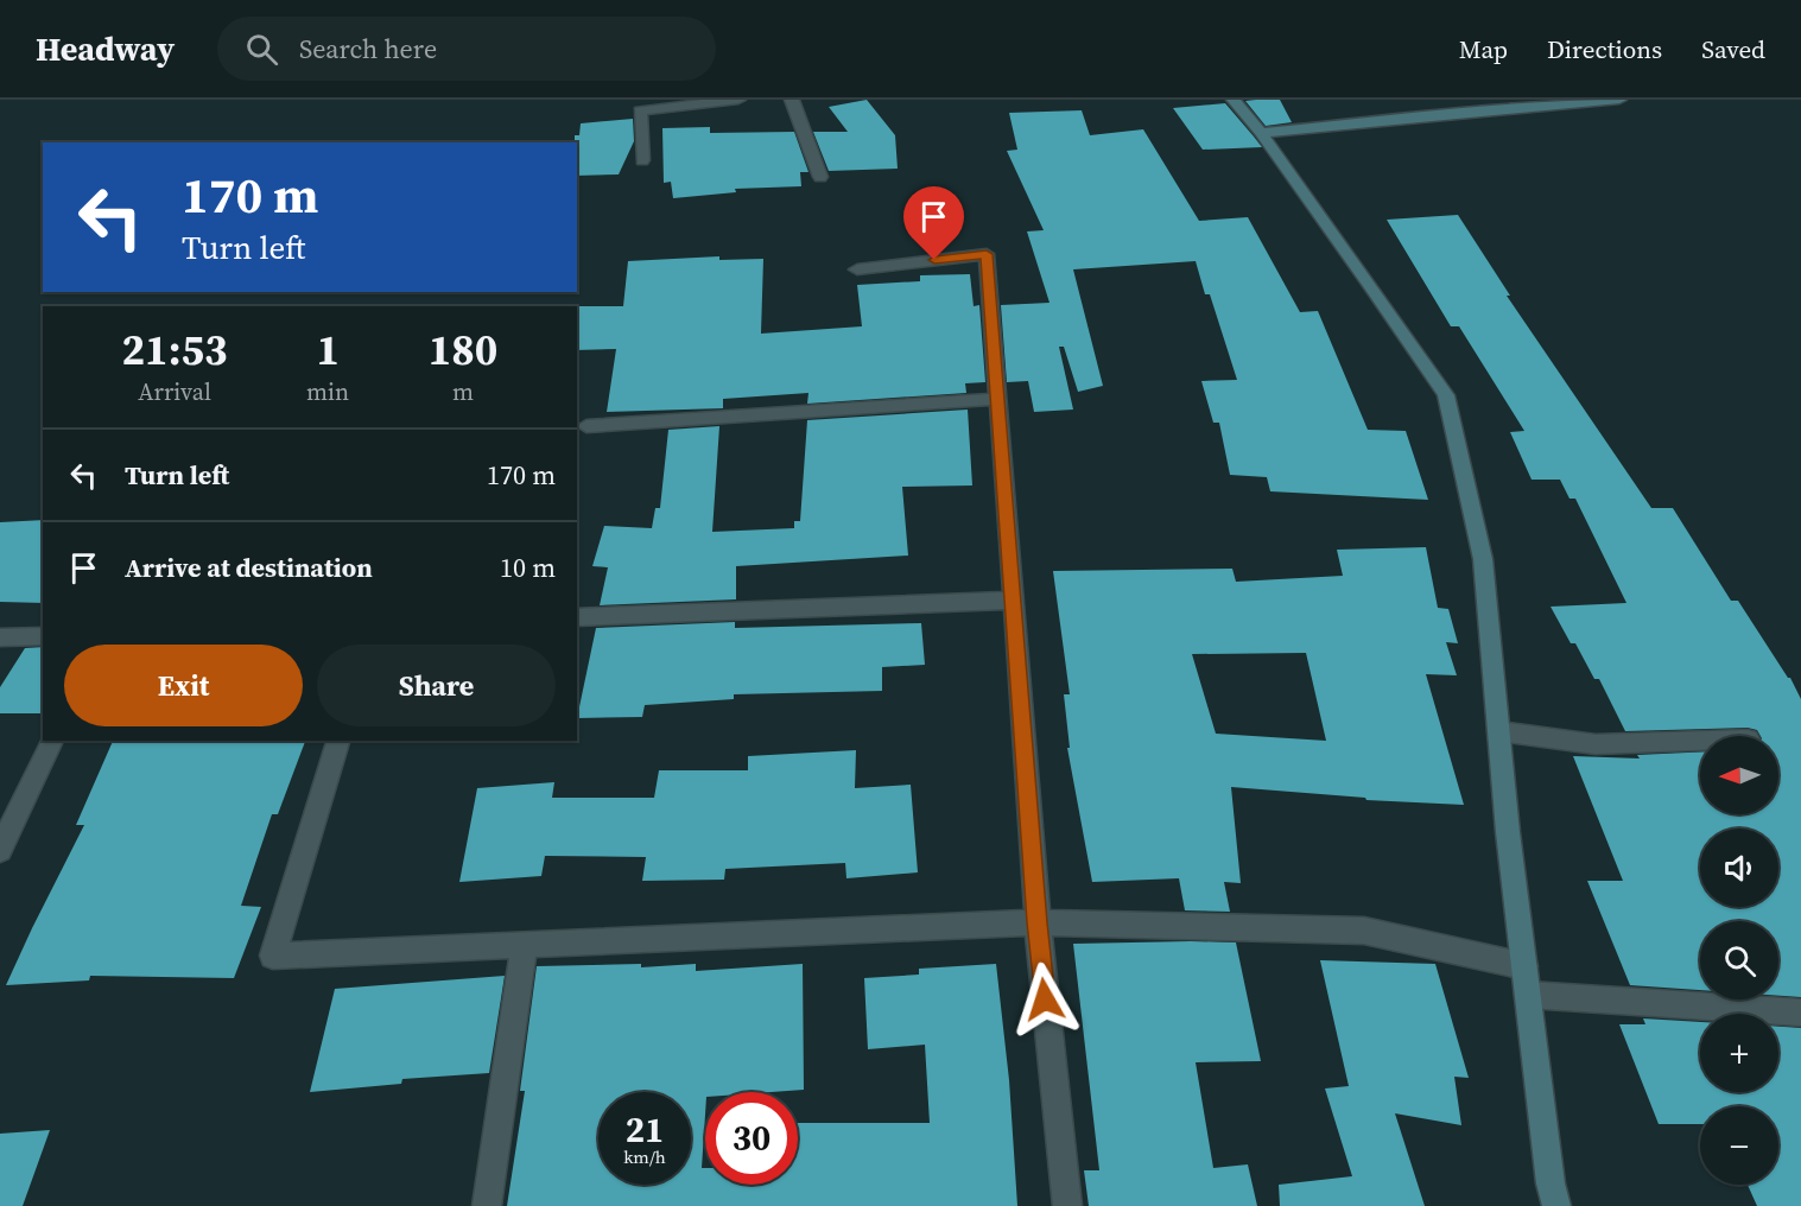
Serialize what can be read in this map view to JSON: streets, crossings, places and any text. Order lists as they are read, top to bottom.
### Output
{
  "north": "left",
  "page": {
    "header": "Headway",
    "search": "Search here",
    "nav": ["Map", "Directions", "Saved"],
    "turn": ["170 m", "Turn left"],
    "eta": [
      "21:53",
      "Arrival",
      "1",
      "min",
      "180",
      "m"
    ],
    "list": [
      {
        "name": "Turn left",
        "value": "170 m"
      },
      {
        "name": "Arrive at destination",
        "value": "10 m"
      }
    ],
    "buttons": ["Exit", "Share"],
    "map_buttons": ["+", "−"],
    "speed": "21 km/h",
    "limit": "30"
  }
}
